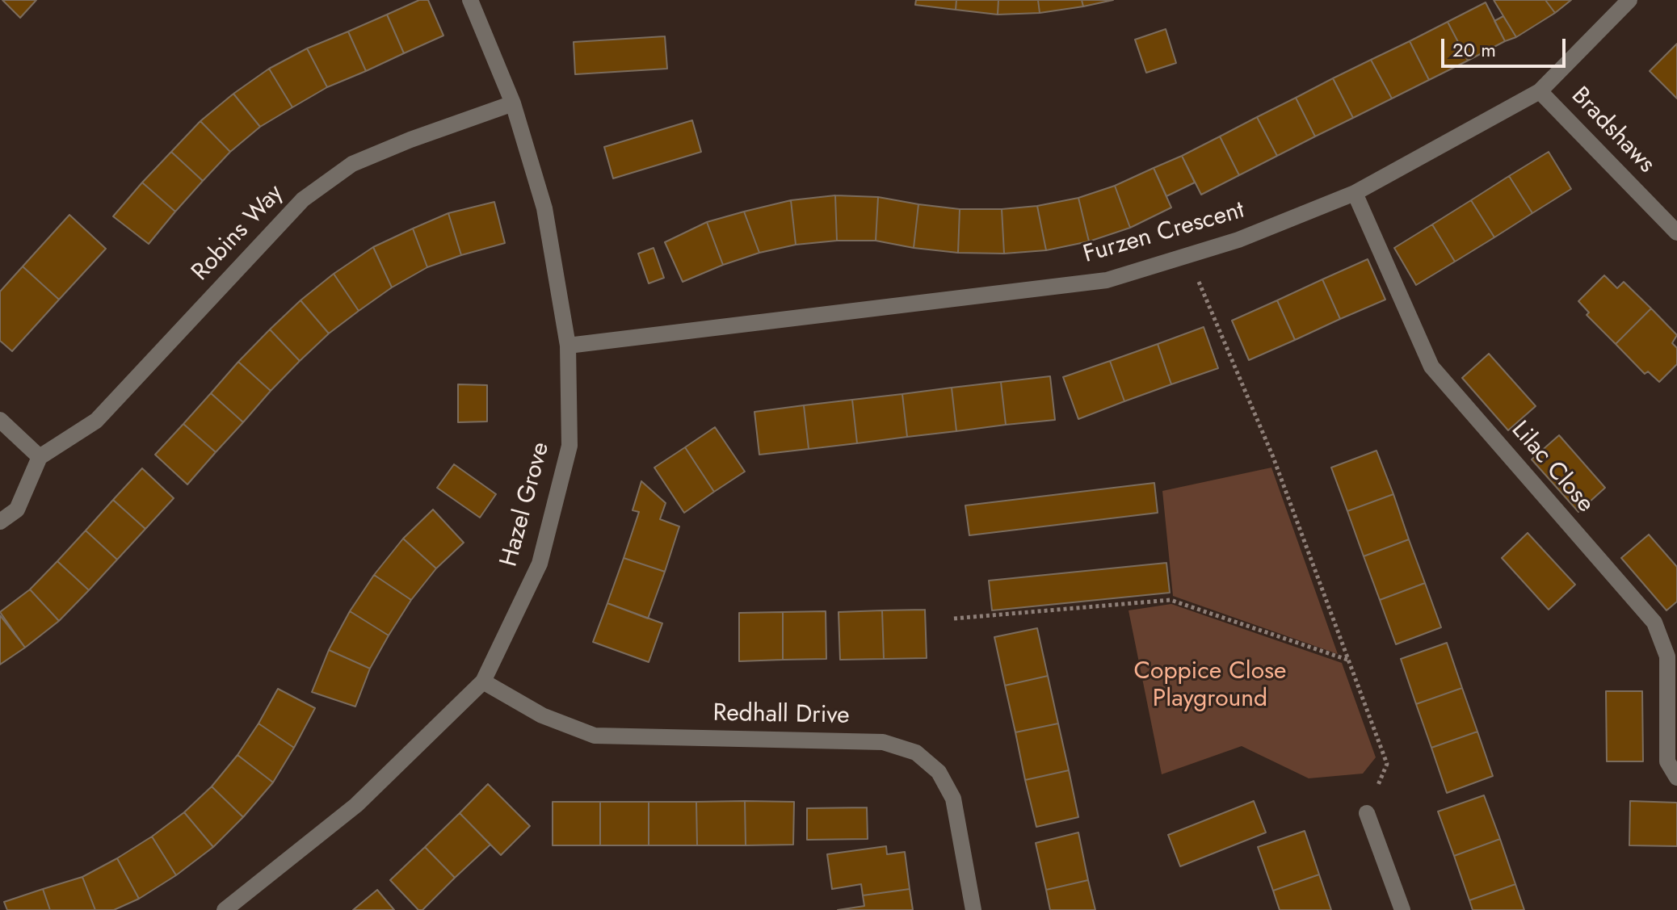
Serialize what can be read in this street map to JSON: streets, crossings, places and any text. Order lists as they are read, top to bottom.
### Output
{
  "streets": {
    "street": [
      "Bradshaws",
      "Robins Way",
      "Furzen Crescent",
      "Lilac Close",
      "Hazel Grove",
      "Redhall Drive"
    ]
  },
  "crossings": [
    ["Bradshaws", "Furzen Crescent"],
    ["Robins Way", "Hazel Grove"],
    ["Furzen Crescent", "Lilac Close"],
    ["Furzen Crescent", "Hazel Grove"],
    ["Hazel Grove", "Redhall Drive"]
  ],
  "parks": ["Coppice Close Playground"],
  "scale_bar": "20 m"
}
